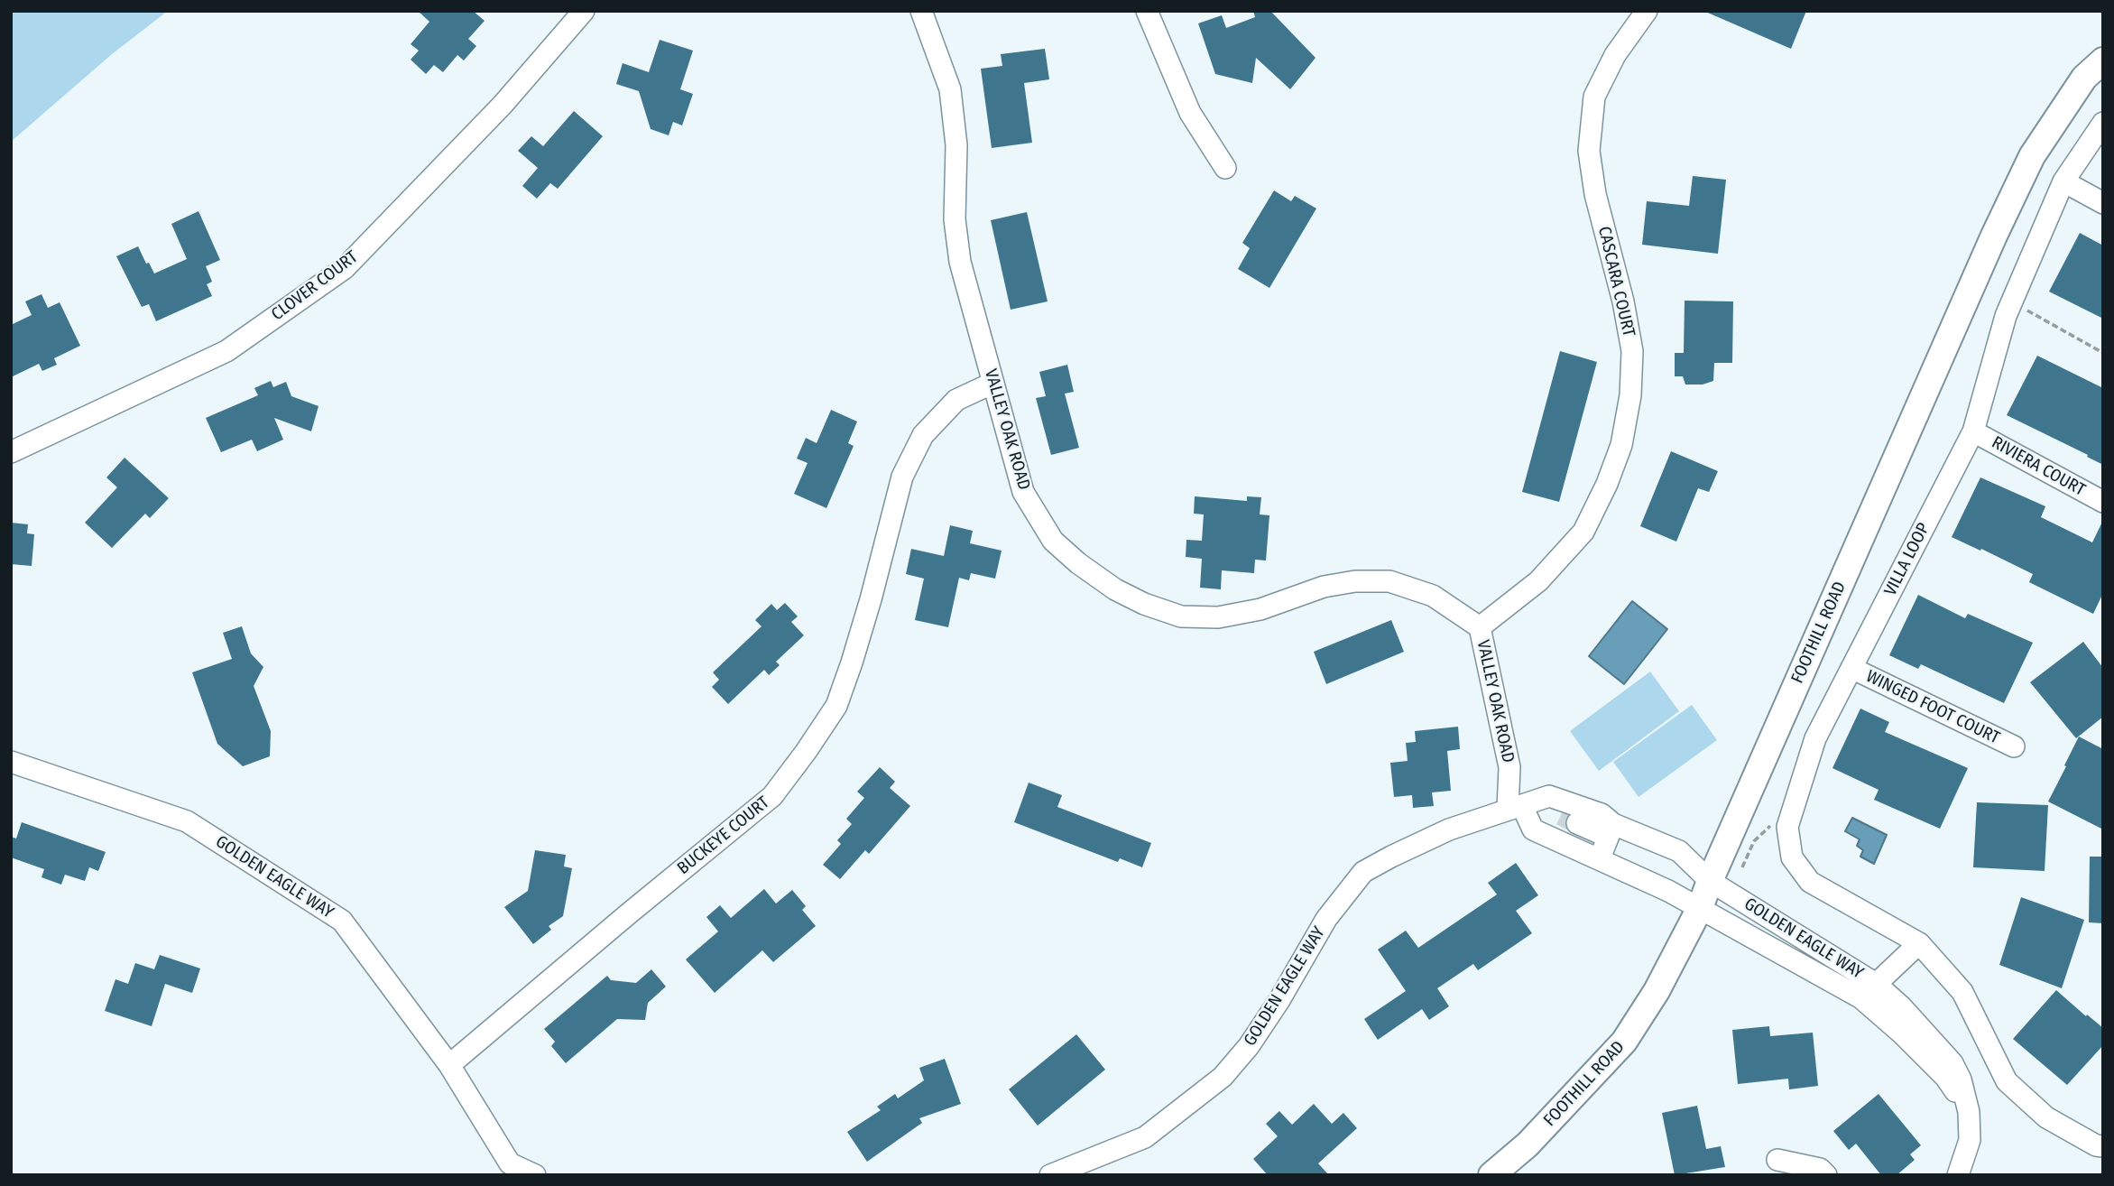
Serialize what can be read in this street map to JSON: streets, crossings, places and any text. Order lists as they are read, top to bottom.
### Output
{
  "streets": {
    "main road": ["FOOTHILL ROAD"],
    "street": [
      "CASCARA COURT",
      "CLOVER COURT",
      "VALLEY OAK ROAD",
      "RIVIERA COURT",
      "VILLA LOOP",
      "WINGED FOOT COURT",
      "BUCKEYE COURT",
      "GOLDEN EAGLE WAY"
    ]
  },
  "crossings": [
    ["CASCARA COURT", "VALLEY OAK ROAD"],
    ["VALLEY OAK ROAD", "BUCKEYE COURT"],
    ["VALLEY OAK ROAD", "GOLDEN EAGLE WAY"],
    ["RIVIERA COURT", "VILLA LOOP"],
    ["VILLA LOOP", "WINGED FOOT COURT"],
    ["FOOTHILL ROAD", "GOLDEN EAGLE WAY"],
    ["BUCKEYE COURT", "GOLDEN EAGLE WAY"]
  ]
}
